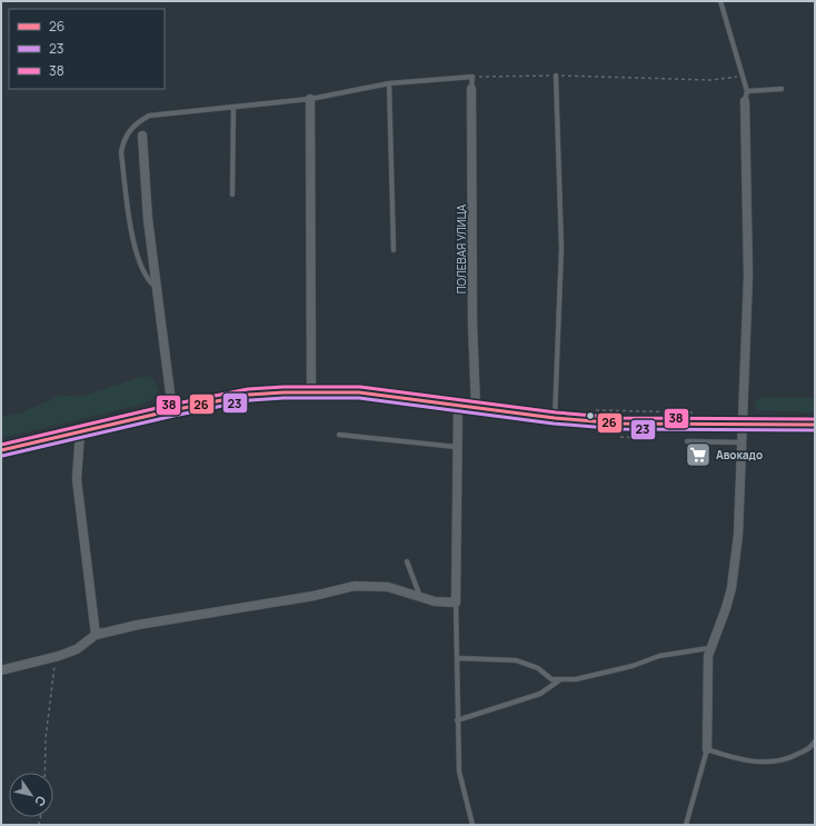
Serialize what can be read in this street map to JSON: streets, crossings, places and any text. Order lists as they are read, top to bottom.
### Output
{
  "streets": {
    "street": ["ПОЛЕВАЯ УЛИЦА"]
  },
  "places": {
    "supermarket": ["Авокадо"]
  },
  "lines": ["transit line 38", "transit line 26", "transit line 23"],
  "legend": ["26", "23", "38"],
  "north": "bottom right"
}
